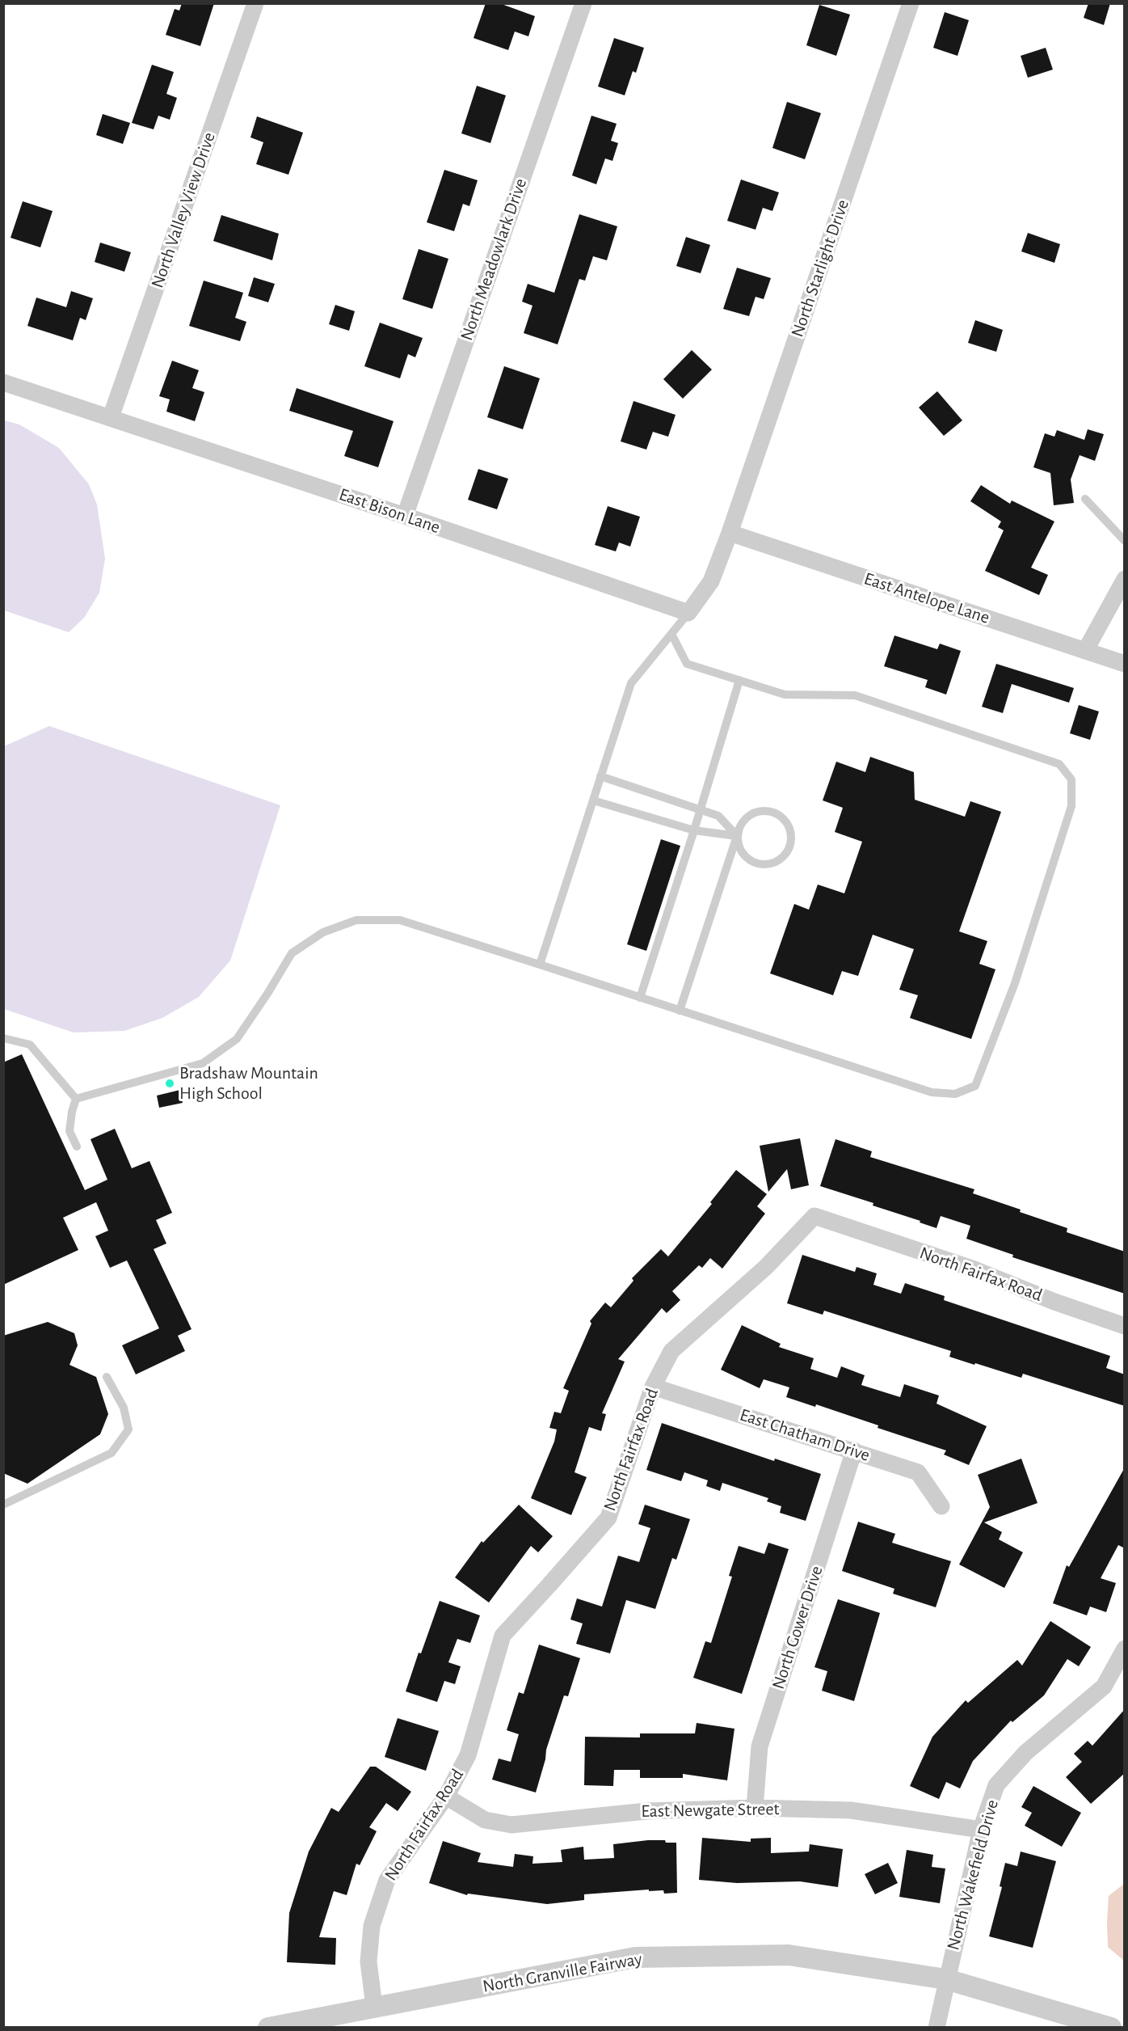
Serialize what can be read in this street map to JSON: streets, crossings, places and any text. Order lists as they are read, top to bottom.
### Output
{
  "streets": {
    "street": [
      "North Valley View Drive",
      "North Meadowlark Drive",
      "North Starlight Drive",
      "East Bison Lane",
      "East Antelope Lane",
      "North Fairfax Road",
      "East Chatham Drive",
      "North Gower Drive",
      "East Newgate Street",
      "North Wakefield Drive",
      "North Granville Fairway"
    ]
  },
  "crossings": [
    ["North Valley View Drive", "East Bison Lane"],
    ["North Meadowlark Drive", "East Bison Lane"],
    ["North Starlight Drive", "East Antelope Lane"],
    ["North Fairfax Road", "East Chatham Drive"],
    ["North Fairfax Road", "East Newgate Street"],
    ["North Fairfax Road", "North Granville Fairway"],
    ["East Chatham Drive", "North Gower Drive"],
    ["North Gower Drive", "East Newgate Street"],
    ["East Newgate Street", "North Wakefield Drive"],
    ["North Wakefield Drive", "North Granville Fairway"]
  ],
  "places": ["Bradshaw Mountain High School"]
}
